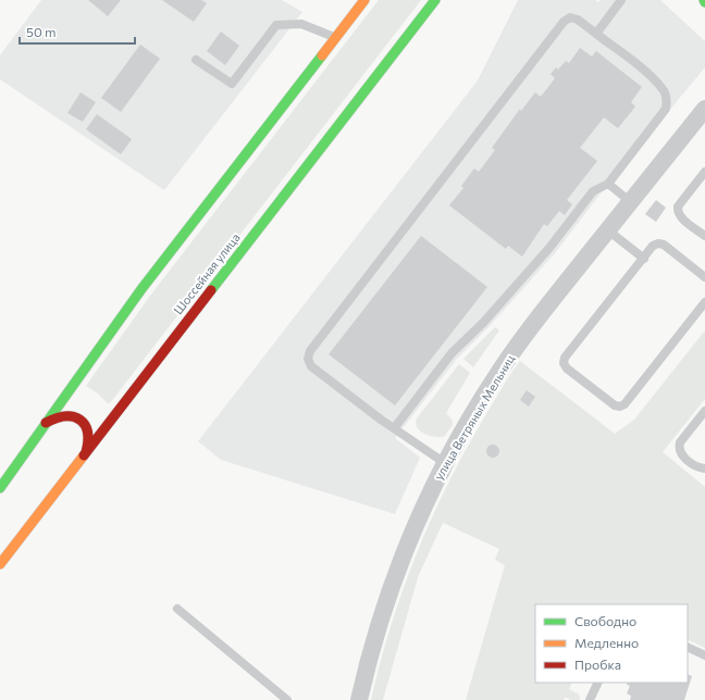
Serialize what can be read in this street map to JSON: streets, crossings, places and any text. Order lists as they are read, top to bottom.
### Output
{
  "streets": {
    "main road": ["Шоссейная улица"],
    "street": ["улица Ветряных Мельниц"]
  },
  "legend": ["Свободно", "Медленно", "Пробка"],
  "scale_bar": "50 m"
}
